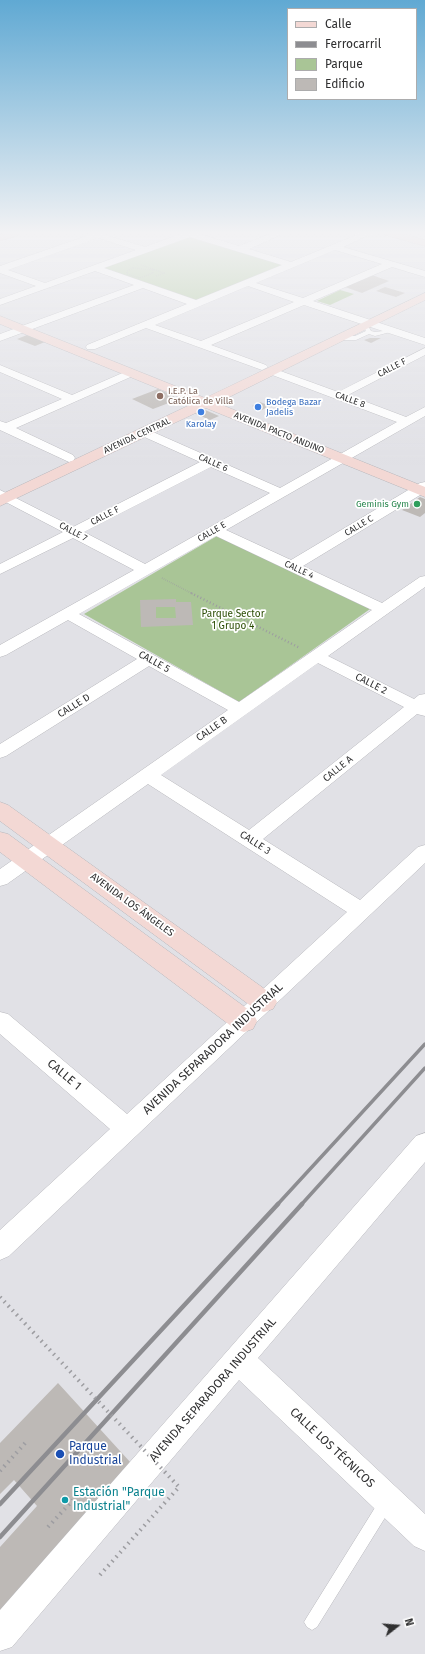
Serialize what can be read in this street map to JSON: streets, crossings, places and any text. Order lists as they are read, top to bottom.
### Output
{
  "streets": {
    "street": [
      "CALLE F",
      "CALLE 8",
      "AVENIDA PACTO ANDINO",
      "AVENIDA CENTRAL",
      "CALLE 6",
      "CALLE C",
      "CALLE 7",
      "CALLE E",
      "CALLE 4",
      "CALLE 5",
      "CALLE 2",
      "CALLE D",
      "CALLE B",
      "CALLE A",
      "CALLE 3",
      "AVENIDA LOS ÁNGELES",
      "AVENIDA SEPARADORA INDUSTRIAL",
      "CALLE 1",
      "CALLE LOS TÉCNICOS"
    ]
  },
  "crossings": [
    ["CALLE F", "CALLE 8"],
    ["CALLE F", "CALLE 6"],
    ["CALLE F", "CALLE 7"],
    ["CALLE 8", "AVENIDA CENTRAL"],
    ["CALLE 8", "CALLE E"],
    ["AVENIDA PACTO ANDINO", "AVENIDA CENTRAL"],
    ["AVENIDA PACTO ANDINO", "CALLE C"],
    ["AVENIDA PACTO ANDINO", "CALLE E"],
    ["AVENIDA CENTRAL", "CALLE 6"],
    ["AVENIDA CENTRAL", "CALLE 7"],
    ["CALLE 6", "CALLE E"],
    ["CALLE C", "CALLE 4"],
    ["CALLE 7", "CALLE E"],
    ["CALLE E", "CALLE 4"],
    ["CALLE E", "CALLE 5"],
    ["CALLE 4", "CALLE B"],
    ["CALLE 5", "CALLE D"],
    ["CALLE 5", "CALLE B"],
    ["CALLE 2", "CALLE B"],
    ["CALLE 2", "CALLE A"],
    ["CALLE B", "CALLE 3"],
    ["CALLE B", "AVENIDA LOS ÁNGELES"],
    ["CALLE A", "CALLE 3"],
    ["CALLE 3", "AVENIDA SEPARADORA INDUSTRIAL"],
    ["AVENIDA LOS ÁNGELES", "AVENIDA SEPARADORA INDUSTRIAL"],
    ["AVENIDA SEPARADORA INDUSTRIAL", "CALLE 1"],
    ["AVENIDA SEPARADORA INDUSTRIAL", "CALLE LOS TÉCNICOS"]
  ],
  "parks": ["Parque Sector 1 Grupo 4"],
  "places": [
    "I.E.P. La Católica de Villa",
    "Bodega Bazar Jadelis",
    "Karolay",
    "Geminis Gym",
    "Parque Industrial",
    "Estación \"Parque Industrial\""
  ],
  "legend": [
    "Calle",
    "Ferrocarril",
    "Parque",
    "Edificio"
  ],
  "north": "right"
}
